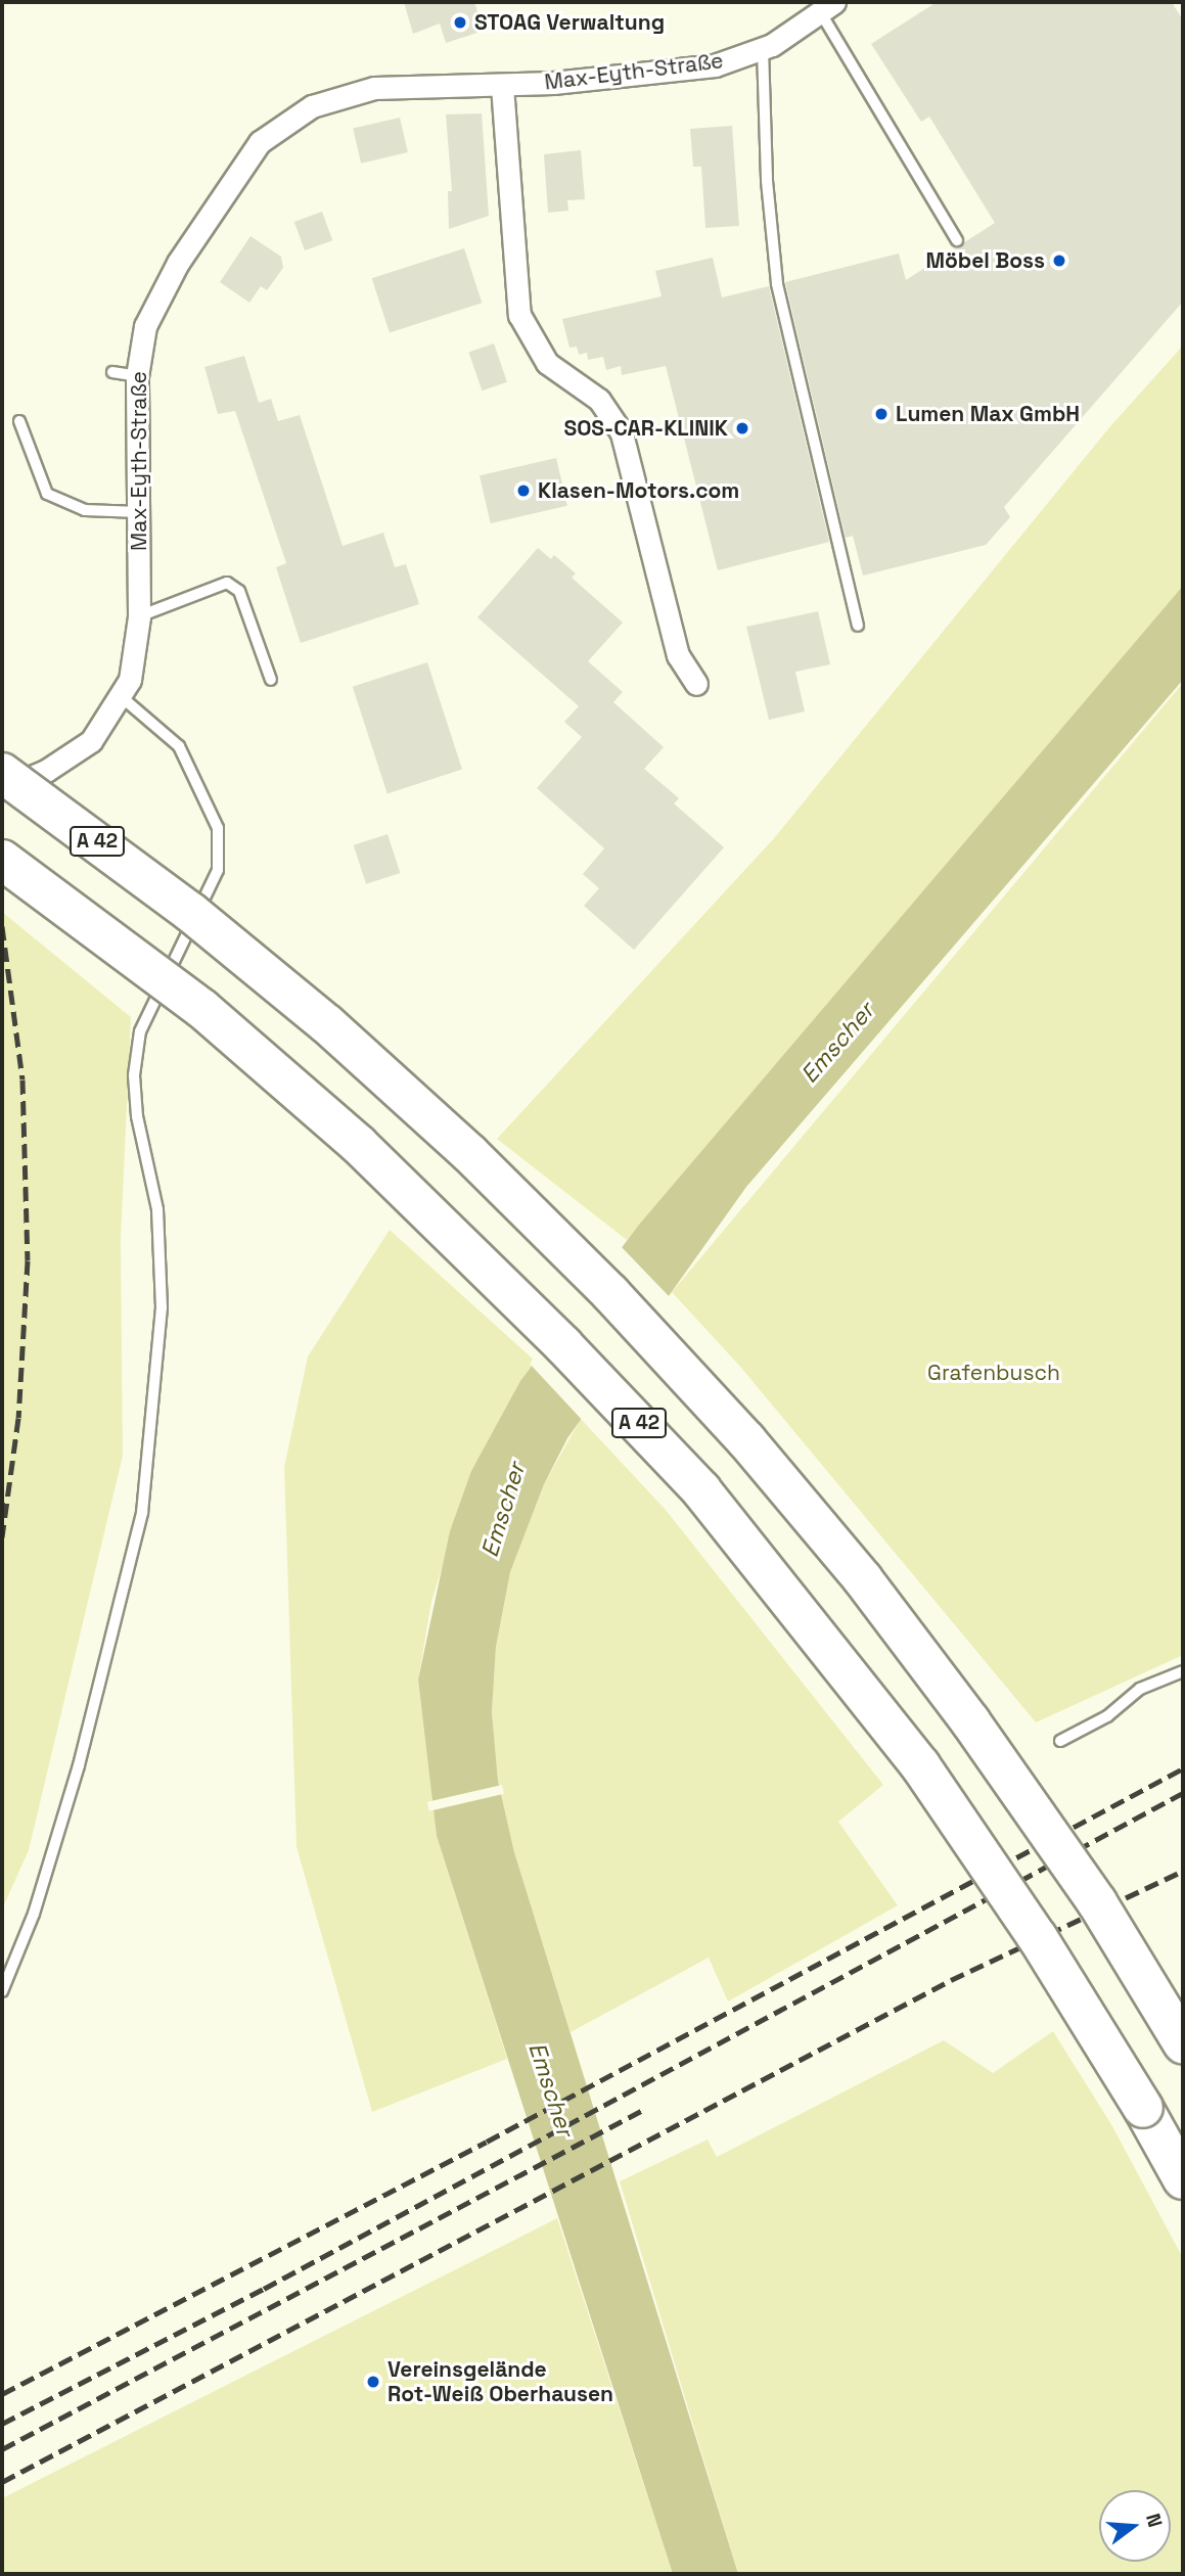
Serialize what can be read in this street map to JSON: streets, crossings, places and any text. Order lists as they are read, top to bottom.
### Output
{
  "streets": {
    "highway": ["A 42"],
    "street": ["Max-Eyth-Straße"]
  },
  "water": ["Emscher"],
  "parks": ["Grafenbusch"],
  "places": [
    "STOAG Verwaltung",
    "Möbel Boss",
    "Lumen Max GmbH",
    "SOS-CAR-KLINIK",
    "Klasen-Motors.com",
    "Vereinsgelände Rot-Weiß Oberhausen"
  ],
  "north": "right"
}
